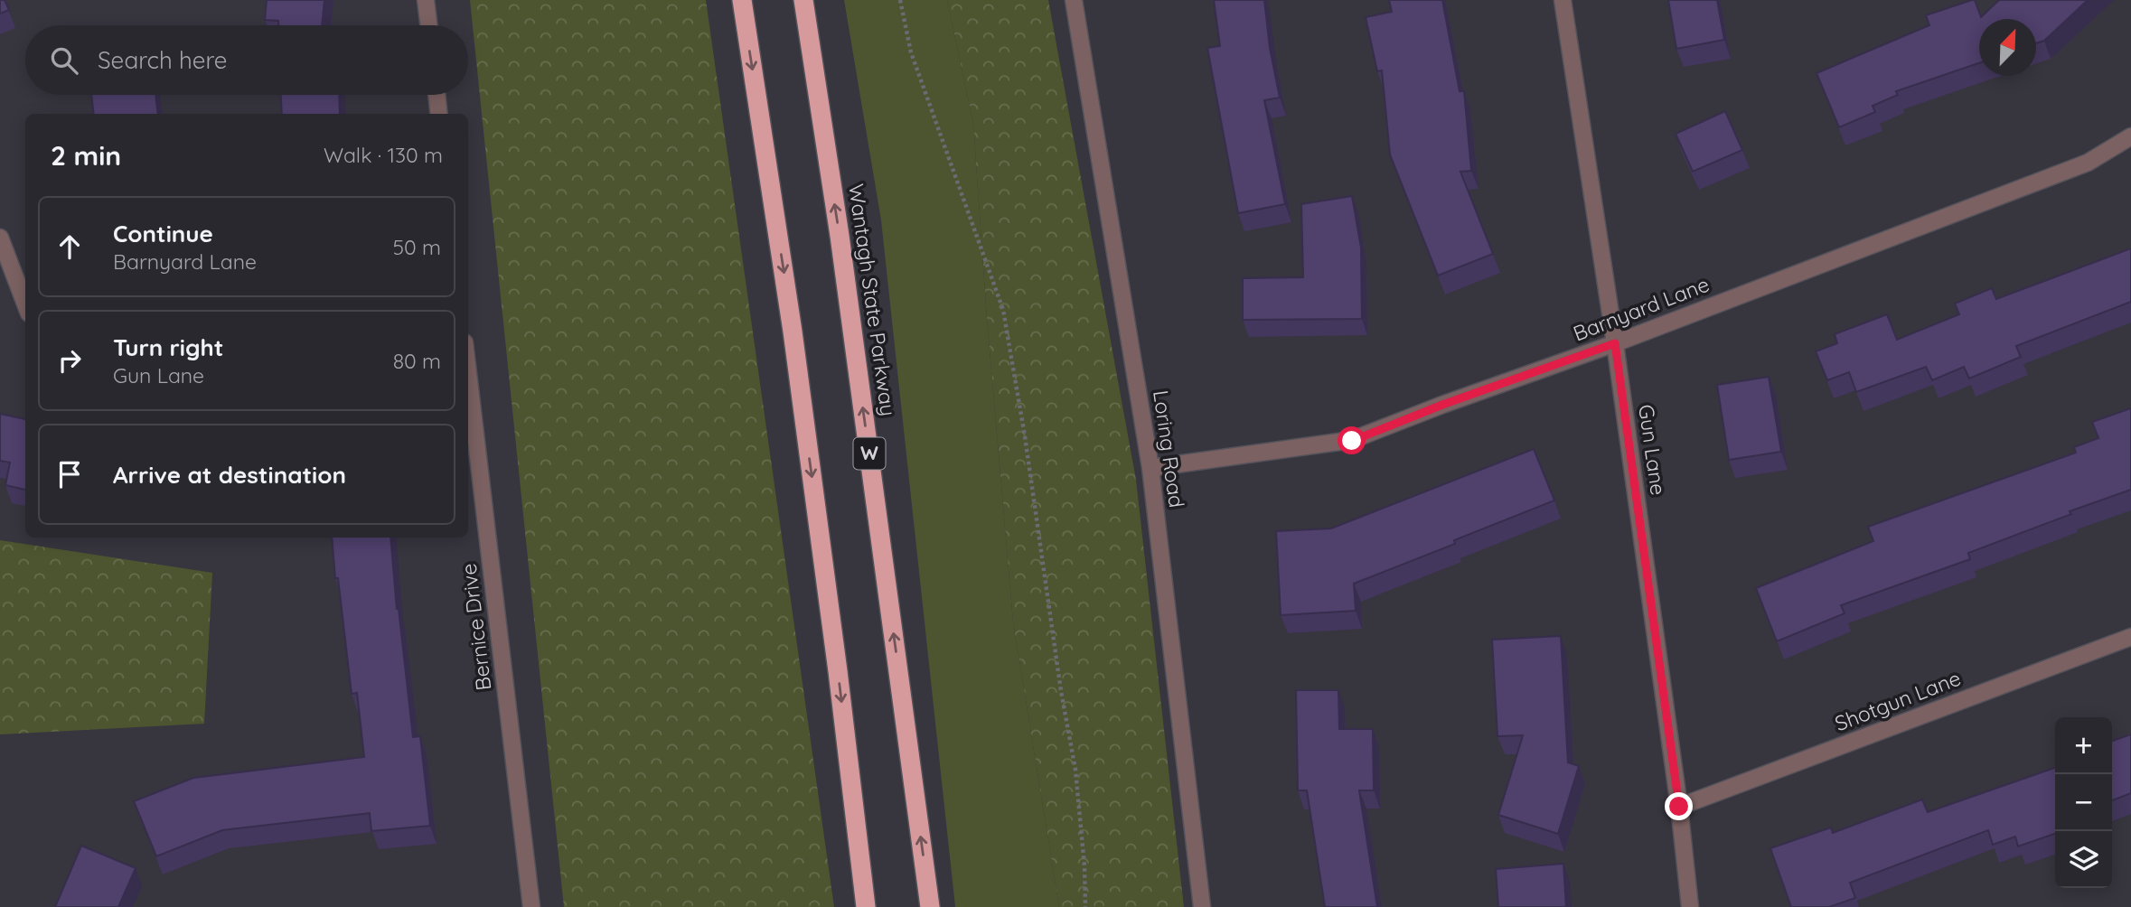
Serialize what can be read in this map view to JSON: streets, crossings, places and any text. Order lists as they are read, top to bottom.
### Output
{
  "streets": {
    "highway": ["Wantagh State Parkway", "W"],
    "street": [
      "Barnyard Lane",
      "Loring Road",
      "Gun Lane",
      "Bernice Drive",
      "Shotgun Lane"
    ]
  },
  "crossings": [
    ["Barnyard Lane", "Loring Road"],
    ["Barnyard Lane", "Gun Lane"],
    ["Gun Lane", "Shotgun Lane"]
  ],
  "north": "top right",
  "page": {
    "search": "Search here",
    "heading": ["2 min", "Walk · 130 m"],
    "list": [
      ["Continue", "Barnyard Lane", "50 m"],
      ["Turn right", "Gun Lane", "80 m"],
      "Arrive at destination"
    ],
    "map_buttons": ["+", "−"]
  }
}
